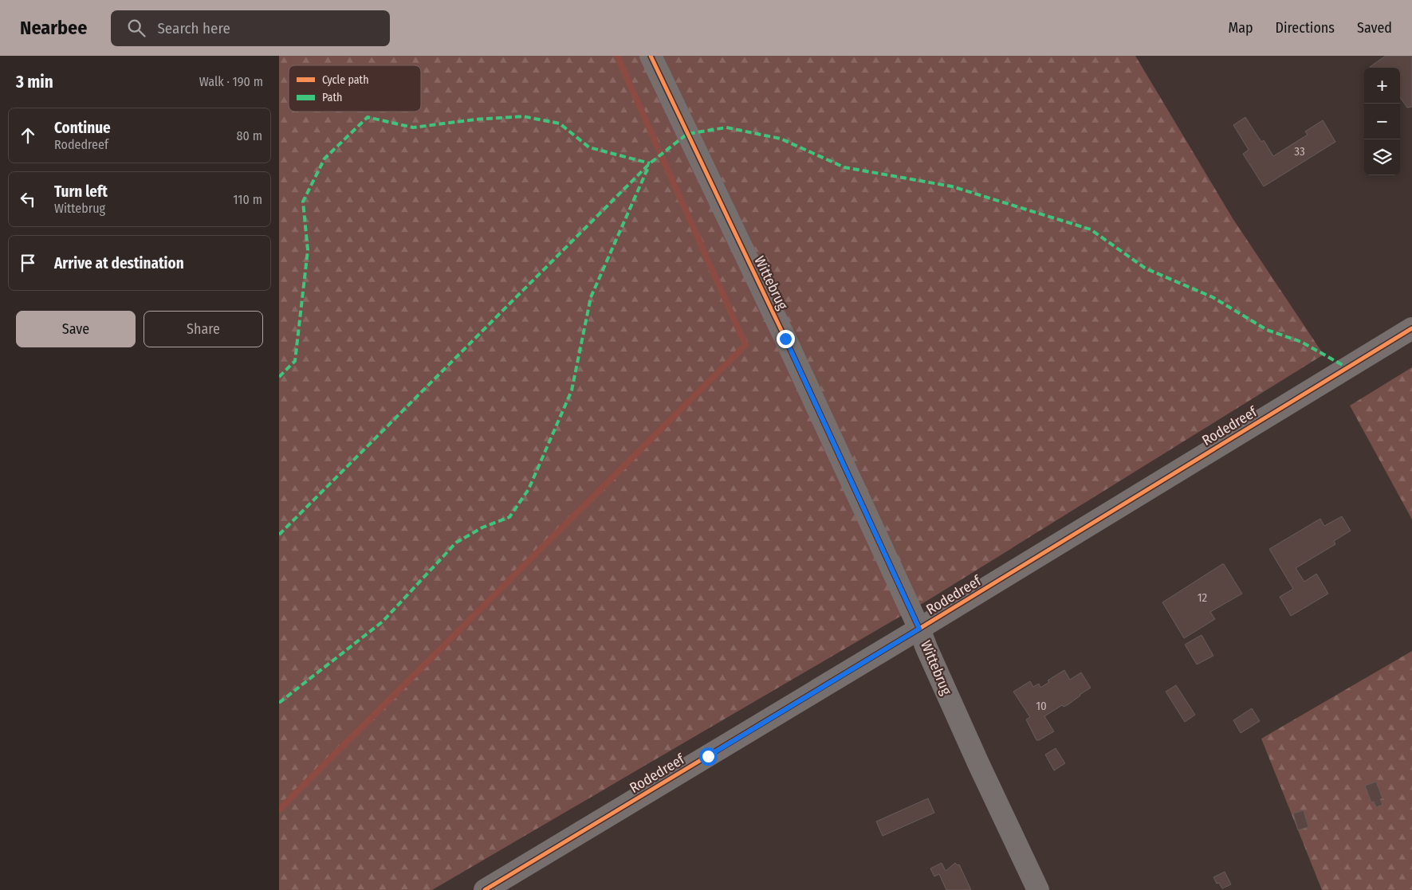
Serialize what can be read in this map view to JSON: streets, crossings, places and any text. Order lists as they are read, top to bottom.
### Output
{
  "streets": {
    "street": ["Wittebrug", "Rodedreef"]
  },
  "crossings": [
    ["Wittebrug", "Rodedreef"]
  ],
  "house_numbers": ["33", "12", "10"],
  "legend": ["Cycle path", "Path"],
  "page": {
    "header": "Nearbee",
    "search": "Search here",
    "nav": ["Map", "Directions", "Saved"],
    "heading": ["3 min", "Walk · 190 m"],
    "map_buttons": ["+", "−"],
    "list": [
      ["Continue", "Rodedreef", "80 m"],
      ["Turn left", "Wittebrug", "110 m"],
      "Arrive at destination"
    ],
    "buttons": ["Save", "Share"]
  }
}
